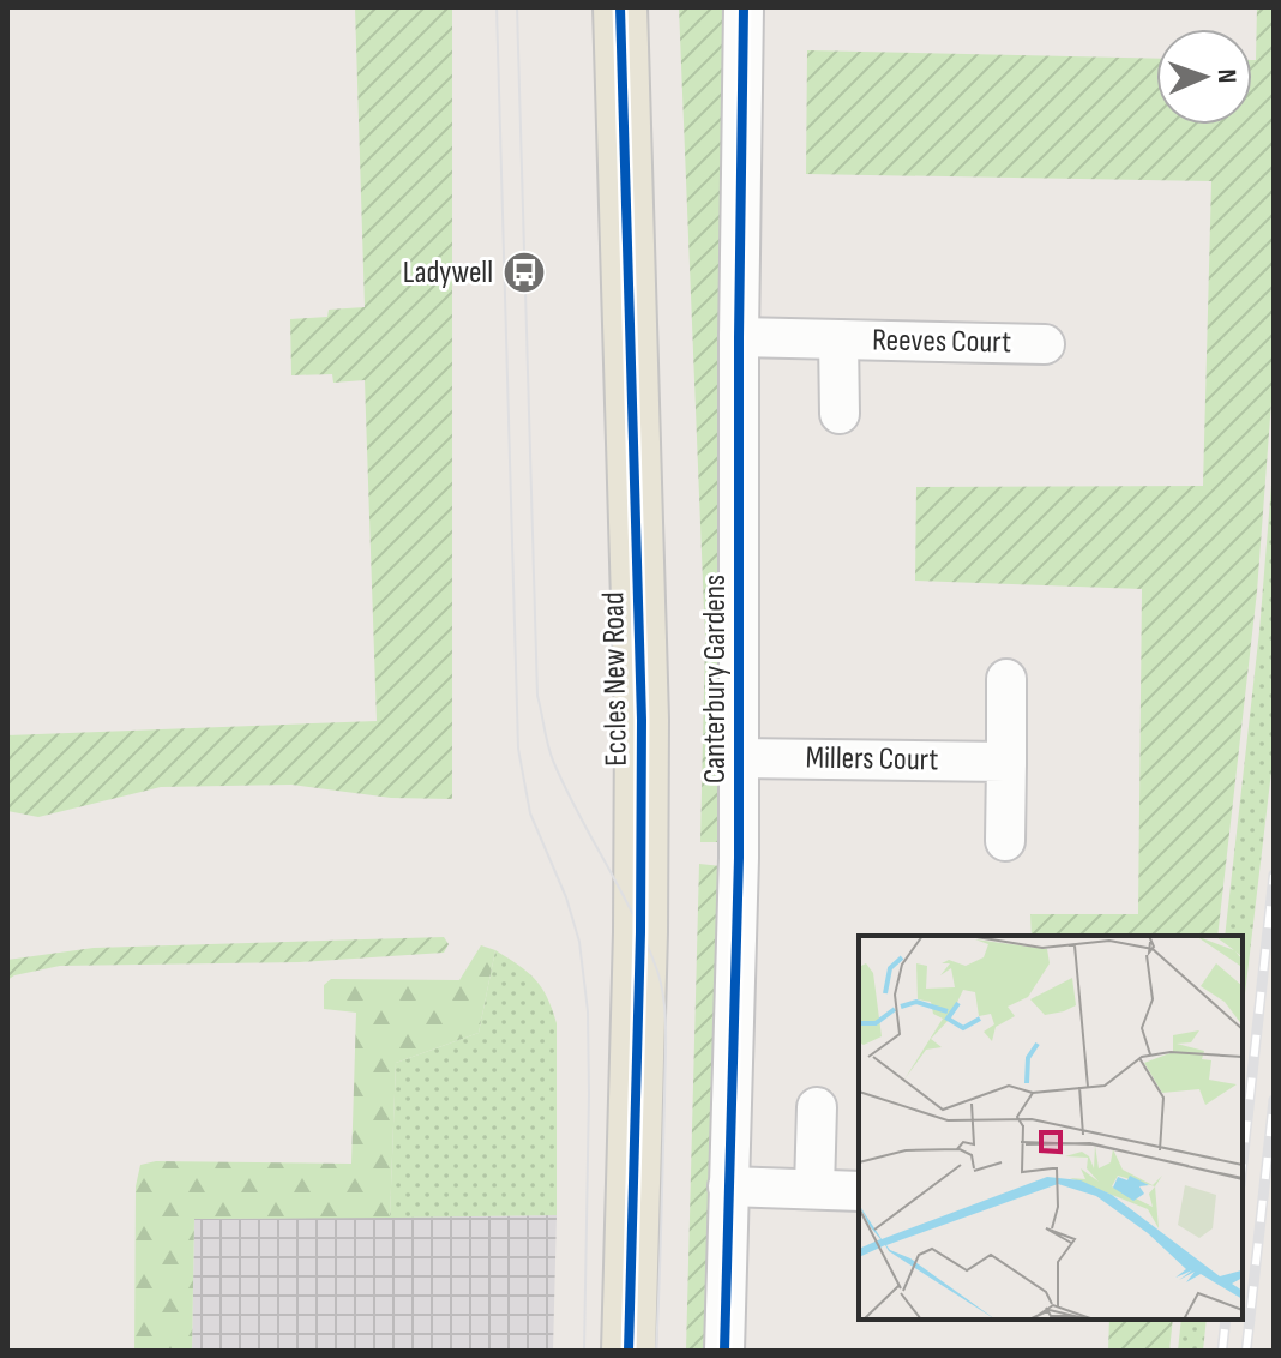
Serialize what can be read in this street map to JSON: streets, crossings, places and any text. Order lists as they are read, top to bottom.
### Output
{
  "streets": {
    "main road": ["Eccles New Road"],
    "street": ["Reeves Court", "Canterbury Gardens", "Millers Court"]
  },
  "crossings": [
    ["Reeves Court", "Canterbury Gardens"],
    ["Canterbury Gardens", "Millers Court"]
  ],
  "places": {
    "bus stop": ["Ladywell"]
  },
  "north": "right"
}
